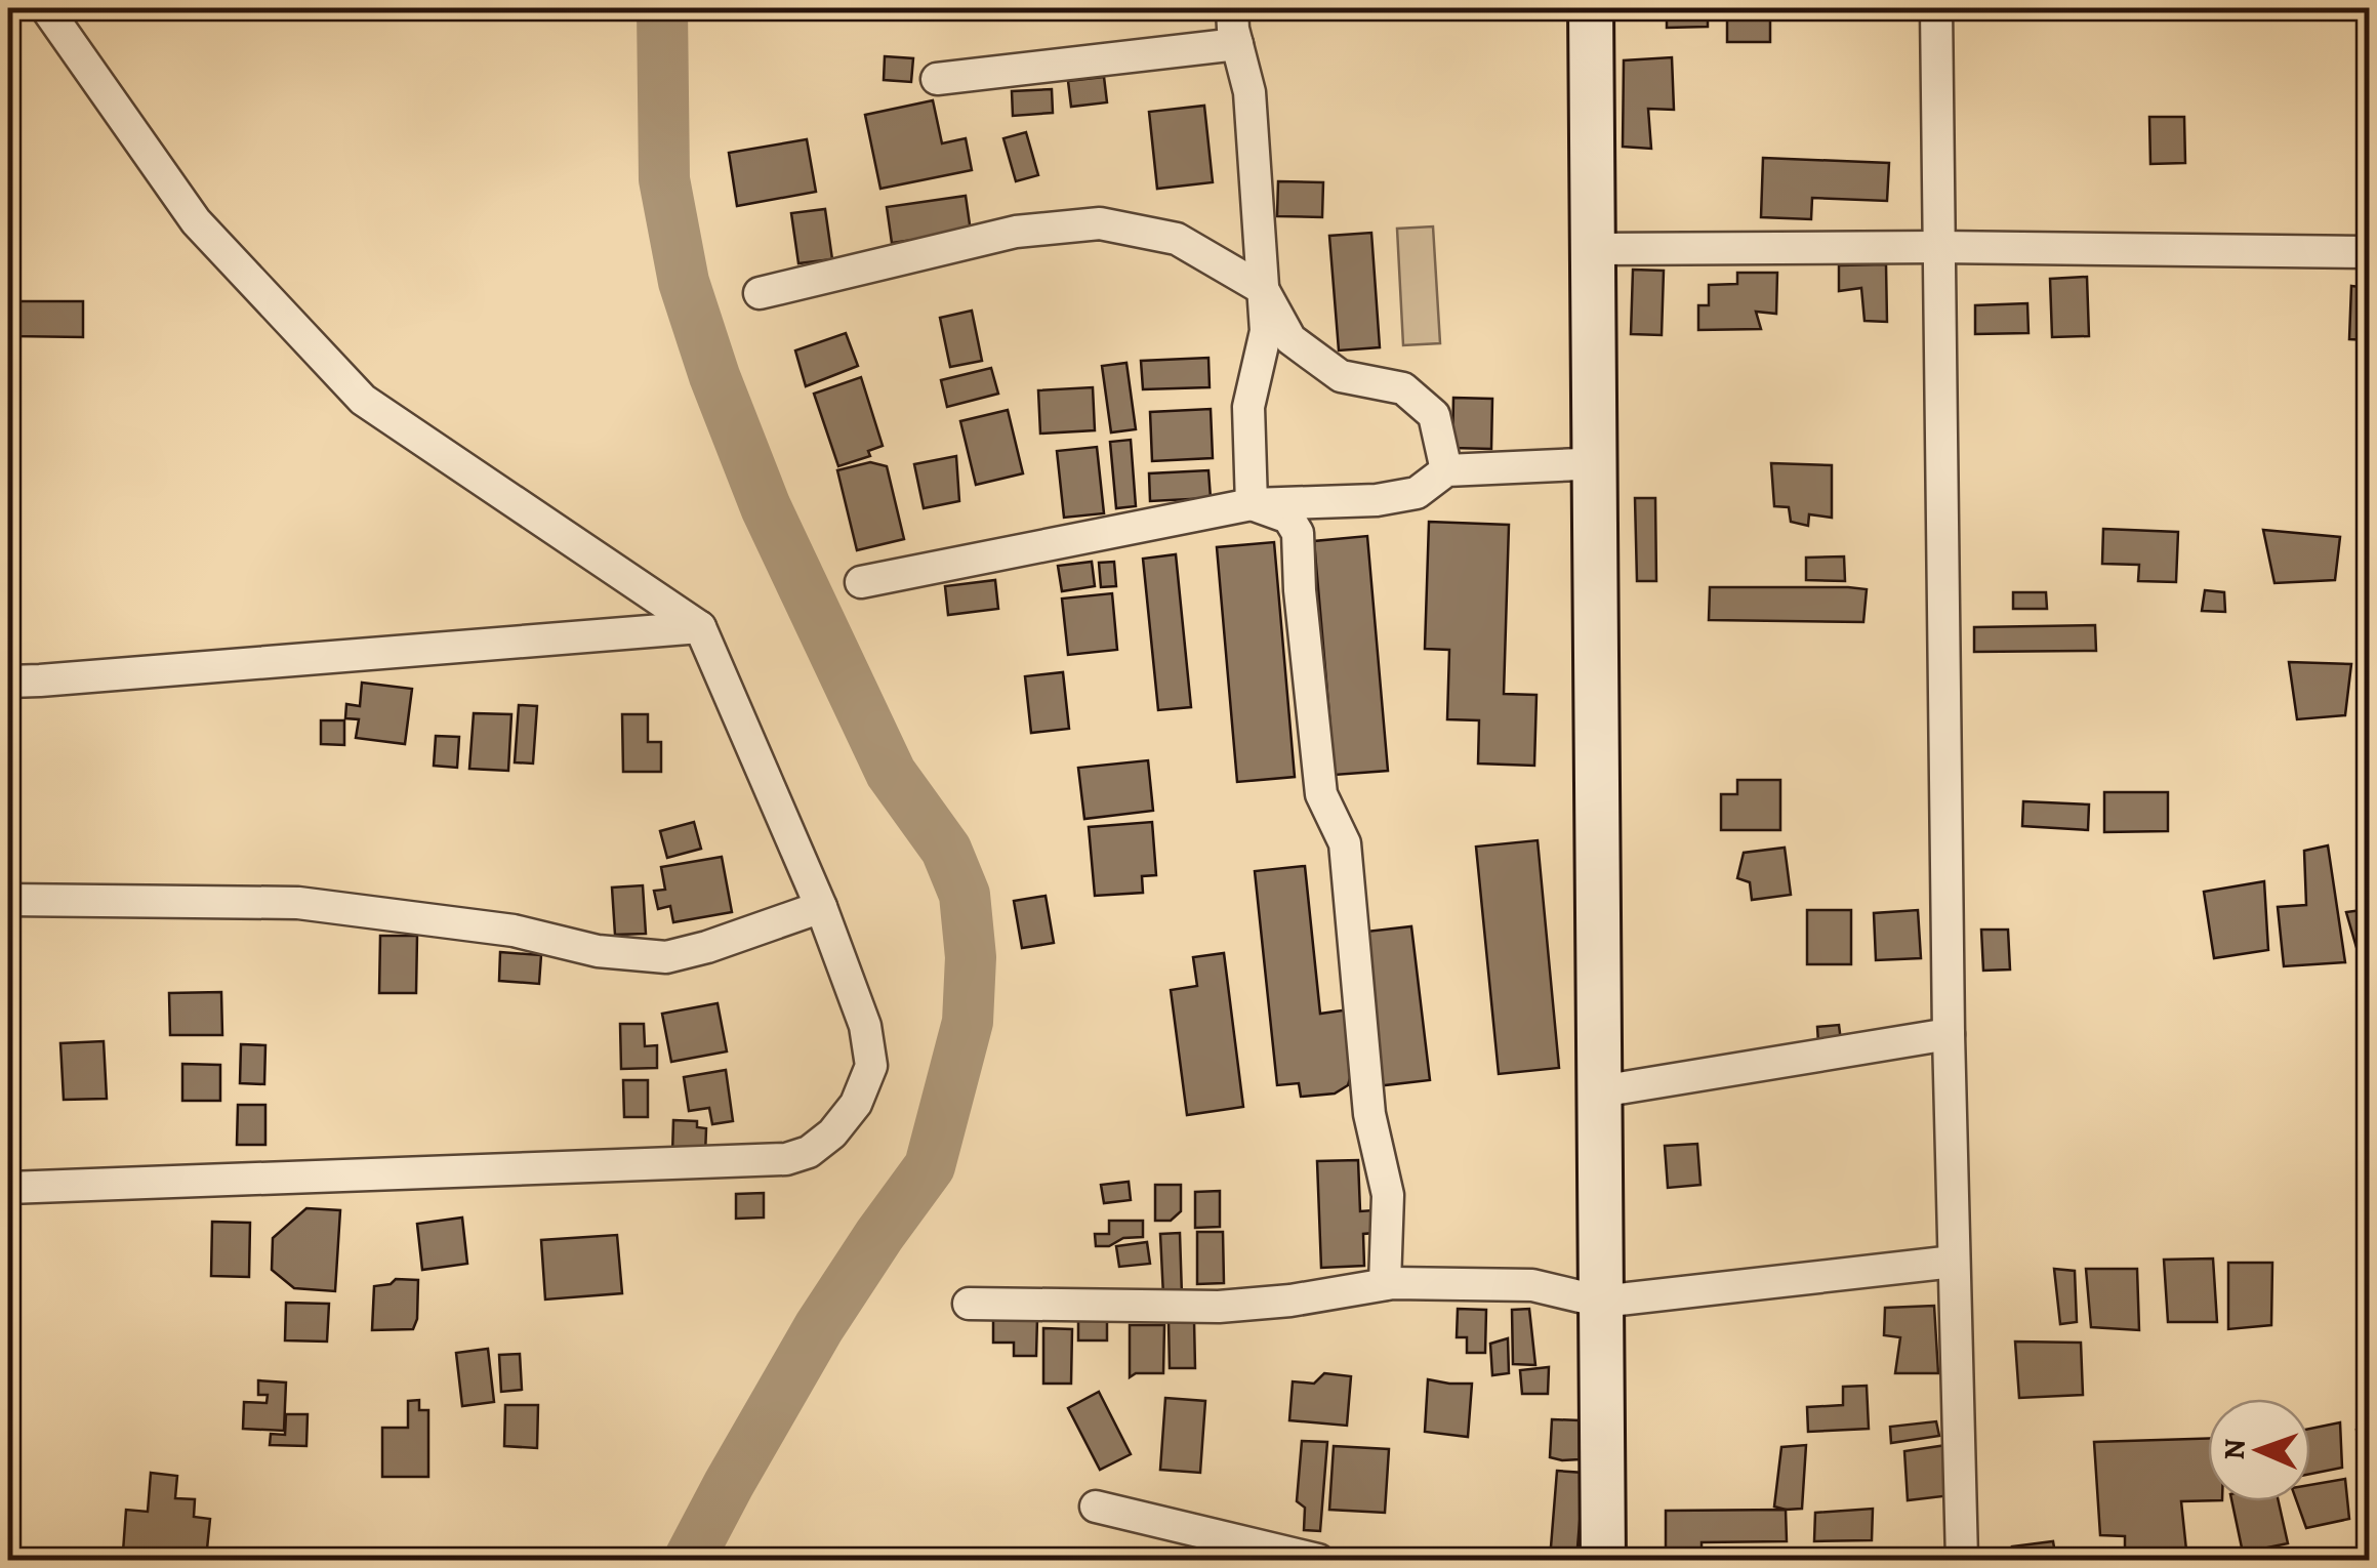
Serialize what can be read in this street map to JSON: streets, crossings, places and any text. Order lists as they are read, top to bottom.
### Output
{
  "north": "left"
}
